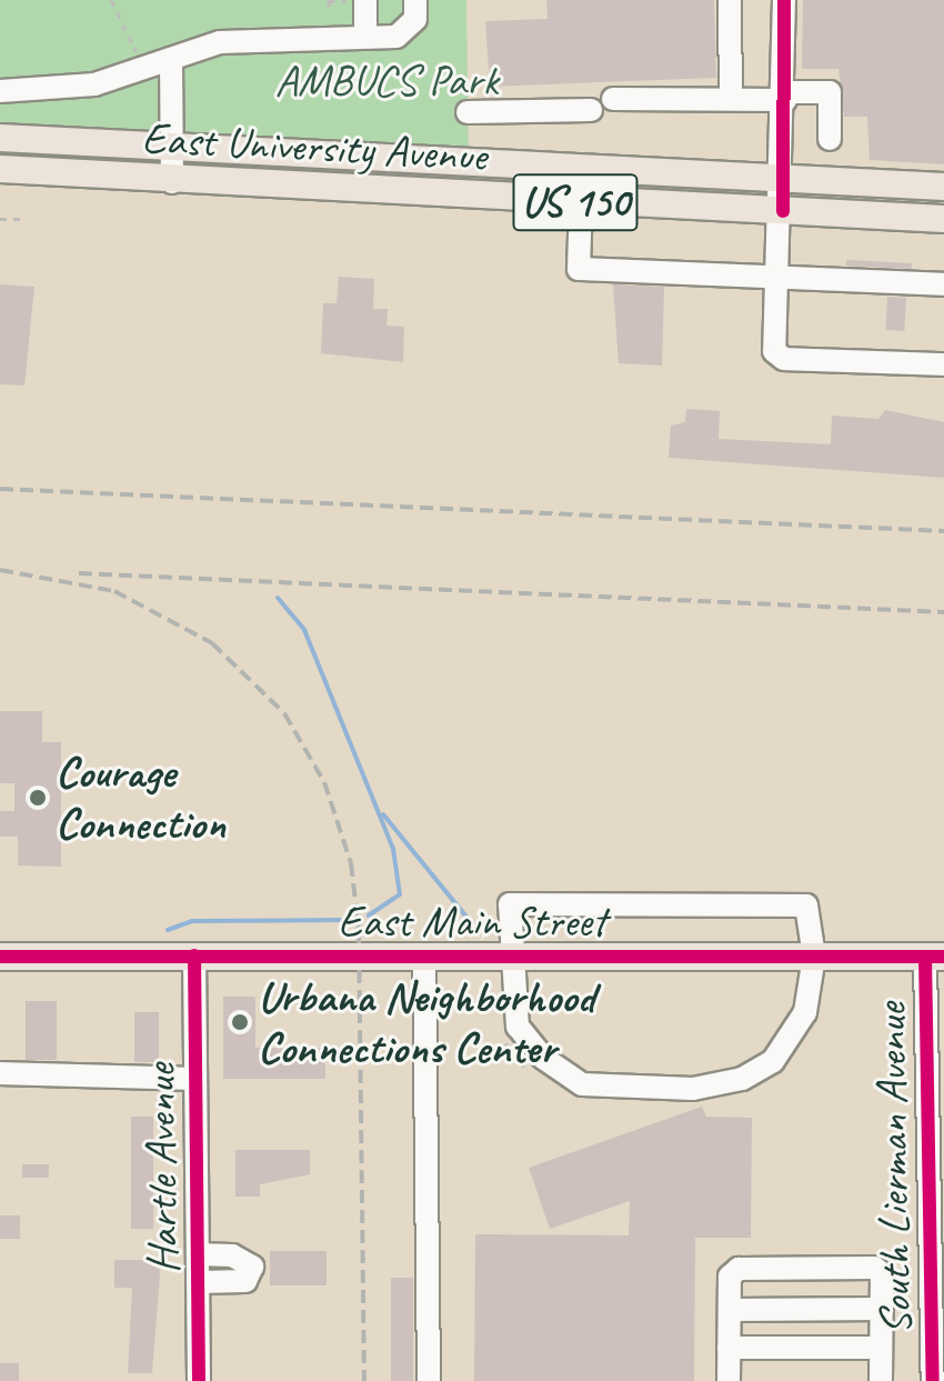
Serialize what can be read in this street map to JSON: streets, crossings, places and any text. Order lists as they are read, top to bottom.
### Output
{
  "streets": {
    "main road": ["East University Avenue", "US 150", "East Main Street"],
    "street": ["Hartle Avenue", "South Lierman Avenue"]
  },
  "crossings": [
    ["East Main Street", "Hartle Avenue"],
    ["East Main Street", "South Lierman Avenue"]
  ],
  "parks": ["AMBUCS Park"],
  "places": ["Courage Connection", "Urbana Neighborhood Connections Center"]
}
